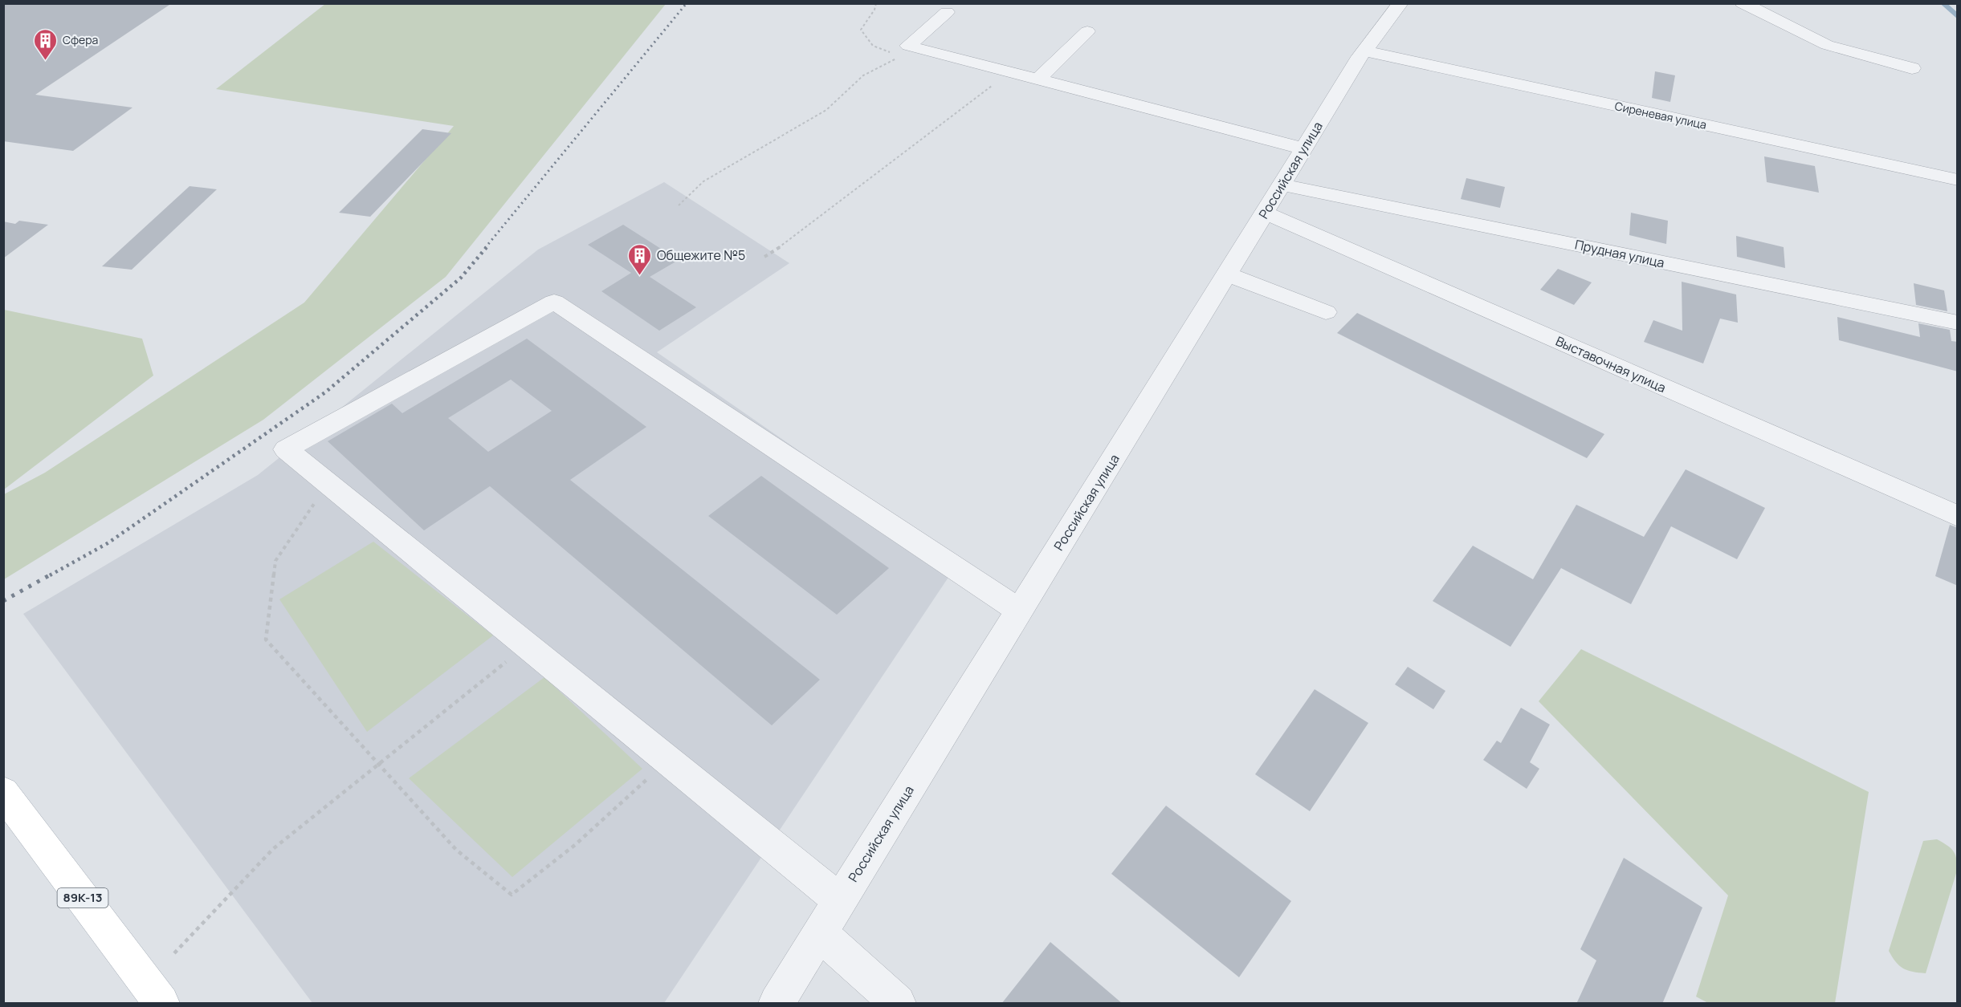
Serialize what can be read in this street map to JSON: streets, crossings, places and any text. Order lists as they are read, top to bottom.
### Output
{
  "streets": {
    "main road": ["89К-13"],
    "street": [
      "Сиреневая улица",
      "Российская улица",
      "Прудная улица",
      "Выставочная улица"
    ]
  },
  "crossings": [
    ["Сиреневая улица", "Российская улица"],
    ["Российская улица", "Прудная улица"],
    ["Российская улица", "Выставочная улица"]
  ],
  "places": {
    "building": ["Сфера", "Общежите №5"]
  }
}
